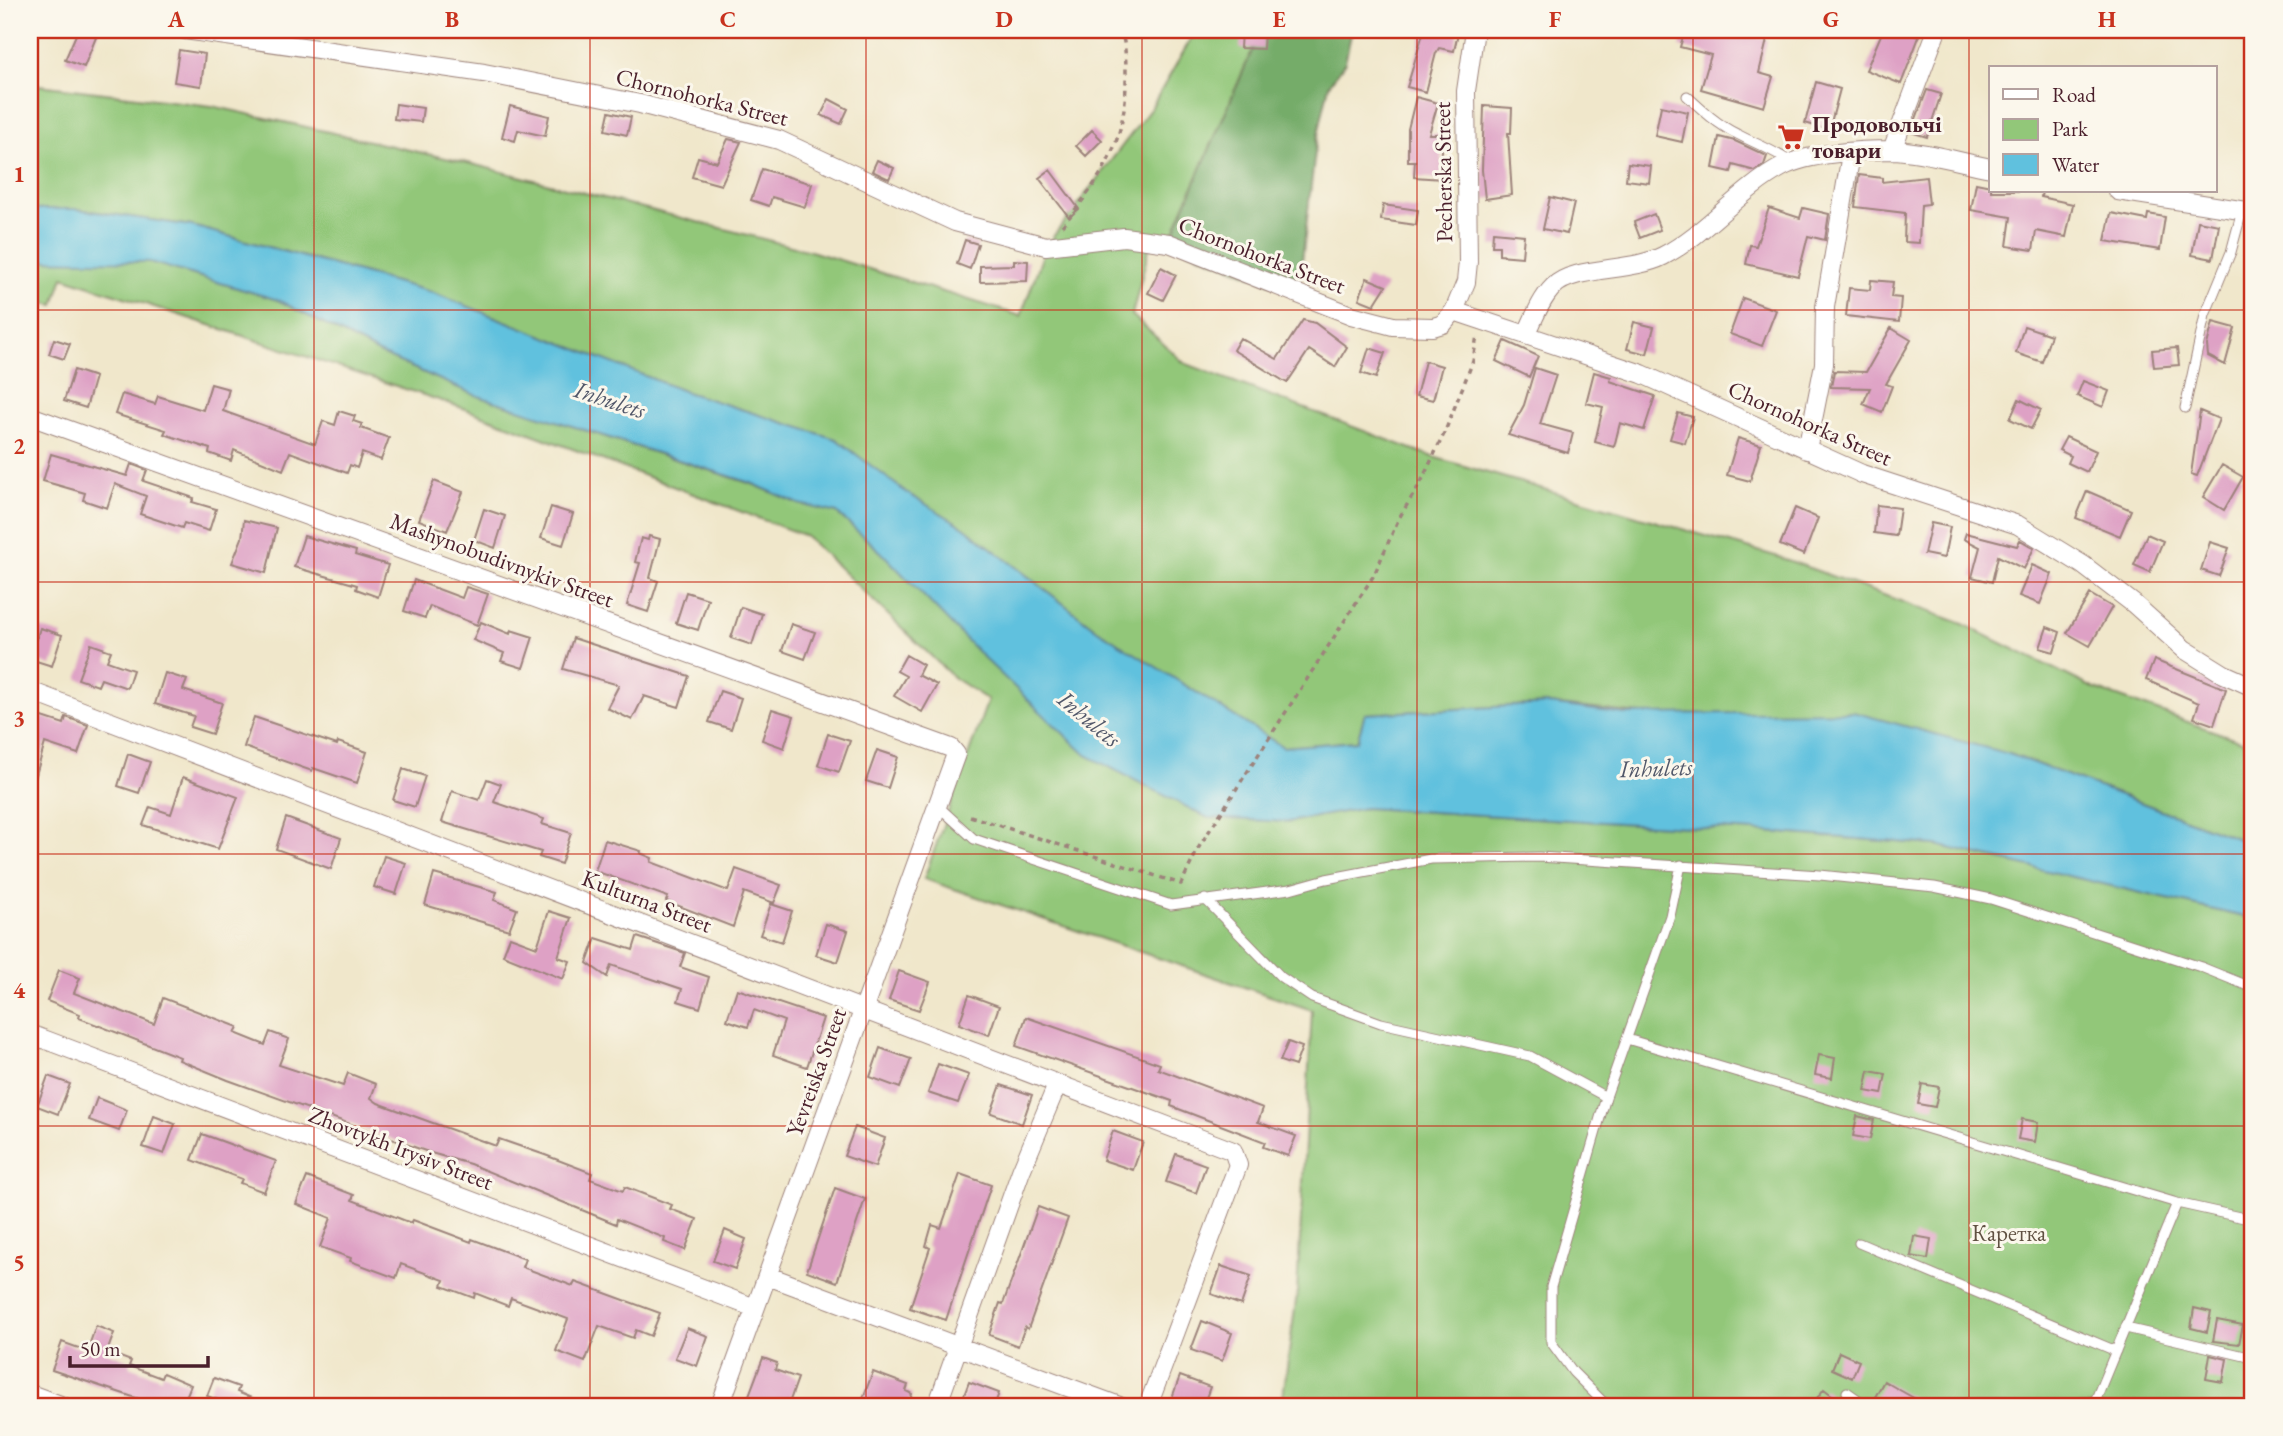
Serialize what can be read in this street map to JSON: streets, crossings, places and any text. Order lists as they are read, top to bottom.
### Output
{
  "streets": {
    "street": [
      "Chornohorka Street",
      "Pecherska Street",
      "Mashynobudivnykiv Street",
      "Kulturna Street",
      "Yevreiska Street",
      "Zhovtykh Irysiv Street"
    ]
  },
  "crossings": [
    ["Chornohorka Street", "Pecherska Street"],
    ["Mashynobudivnykiv Street", "Yevreiska Street"],
    ["Kulturna Street", "Yevreiska Street"],
    ["Yevreiska Street", "Zhovtykh Irysiv Street"]
  ],
  "water": ["Inhulets"],
  "parks": ["Каретка"],
  "places": {
    "supermarket": ["Продовольчі товари"]
  },
  "legend": ["Road", "Park", "Water"],
  "scale_bar": "50 m",
  "grid": {
    "columns": [
      "A",
      "B",
      "C",
      "D",
      "E",
      "F",
      "G",
      "H"
    ],
    "rows": [
      "1",
      "2",
      "3",
      "4",
      "5"
    ]
  }
}
